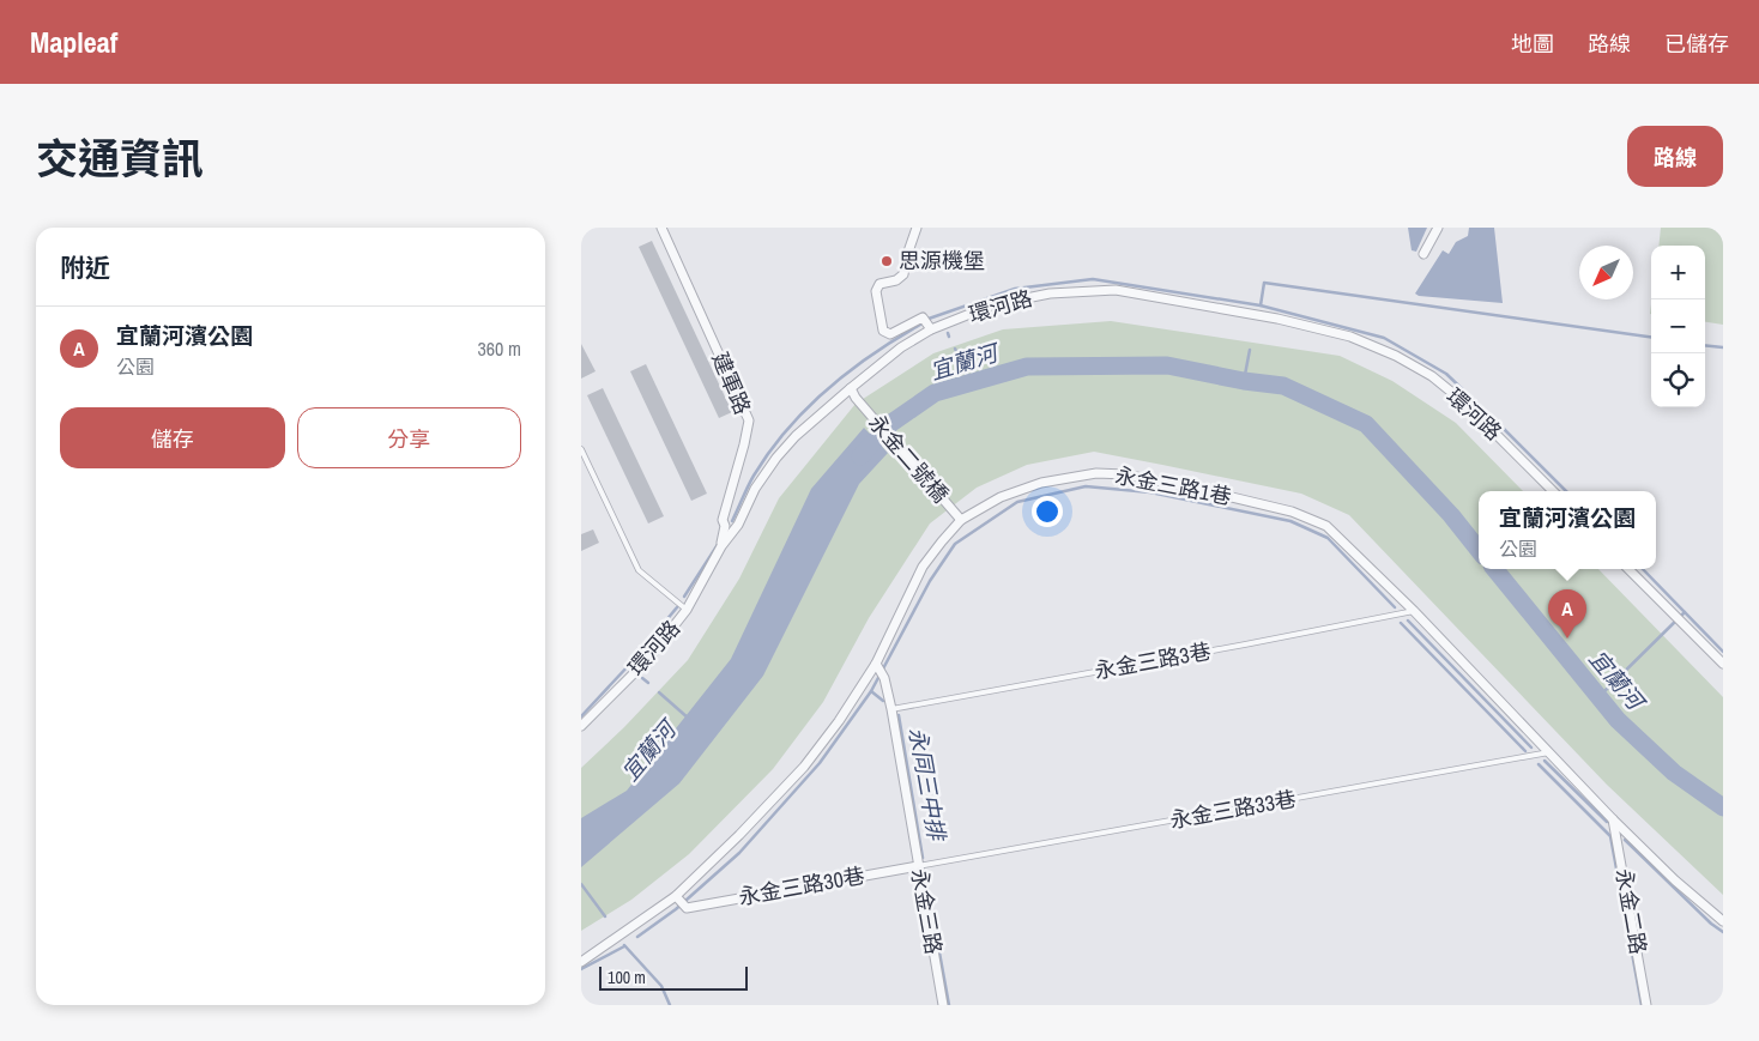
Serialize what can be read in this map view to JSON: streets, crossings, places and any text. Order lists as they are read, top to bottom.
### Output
{
  "streets": {
    "street": [
      "環河路",
      "建軍路",
      "永金二號橋",
      "永金三路1巷",
      "永金三路30巷",
      "永金三路",
      "永金二路"
    ],
    "lane": ["永金三路3巷", "永金三路33巷"]
  },
  "crossings": [
    ["環河路", "建軍路"],
    ["環河路", "永金二號橋"],
    ["永金二號橋", "永金三路1巷"],
    ["永金三路1巷", "永金三路3巷"],
    ["永金三路1巷", "永金三路33巷"],
    ["永金三路1巷", "永金三路30巷"],
    ["永金三路1巷", "永金三路"],
    ["永金三路1巷", "永金二路"],
    ["永金三路3巷", "永金三路"],
    ["永金三路33巷", "永金三路30巷"],
    ["永金三路33巷", "永金三路"],
    ["永金三路30巷", "永金三路"]
  ],
  "water": ["宜蘭河", "永同三中排"],
  "places": ["思源機堡"],
  "scale_bar": "100 m",
  "north": "bottom left",
  "page": {
    "header": "Mapleaf",
    "nav": ["地圖", "路線", "已儲存"],
    "title": "交通資訊",
    "buttons": [
      "路線",
      ["儲存", "分享"]
    ],
    "heading": "附近",
    "map_buttons": ["+", "−"],
    "list": [
      {
        "mark": "A",
        "name": "宜蘭河濱公園",
        "note": "公園",
        "value": "360 m"
      }
    ],
    "popup": ["宜蘭河濱公園", "公園"],
    "pins": "A",
    "scale": "100 m"
  }
}
